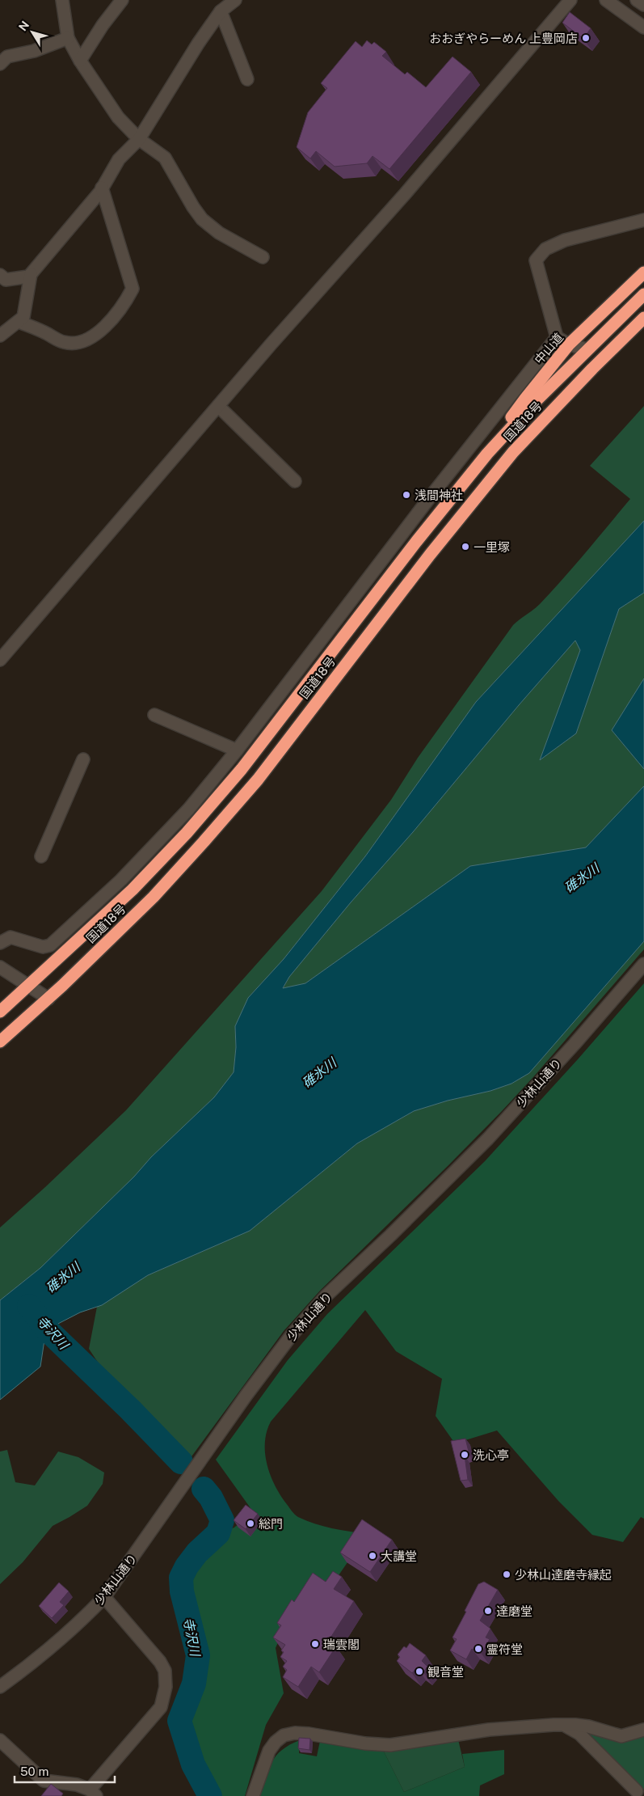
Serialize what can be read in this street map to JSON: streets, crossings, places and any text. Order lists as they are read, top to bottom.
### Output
{
  "streets": {
    "highway": ["中山道", "国道18号"],
    "street": ["少林山通り"]
  },
  "crossings": [
    ["中山道", "国道18号"]
  ],
  "water": ["碓氷川", "寺沢川"],
  "places": [
    "おおぎやらーめん 上豊岡店",
    "浅間神社",
    "一里塚",
    "洗心亭",
    "総門",
    "大講堂",
    "少林山達磨寺縁起",
    "達磨堂",
    "瑞雲閣",
    "霊符堂",
    "観音堂"
  ],
  "scale_bar": "50 m",
  "north": "top left"
}
